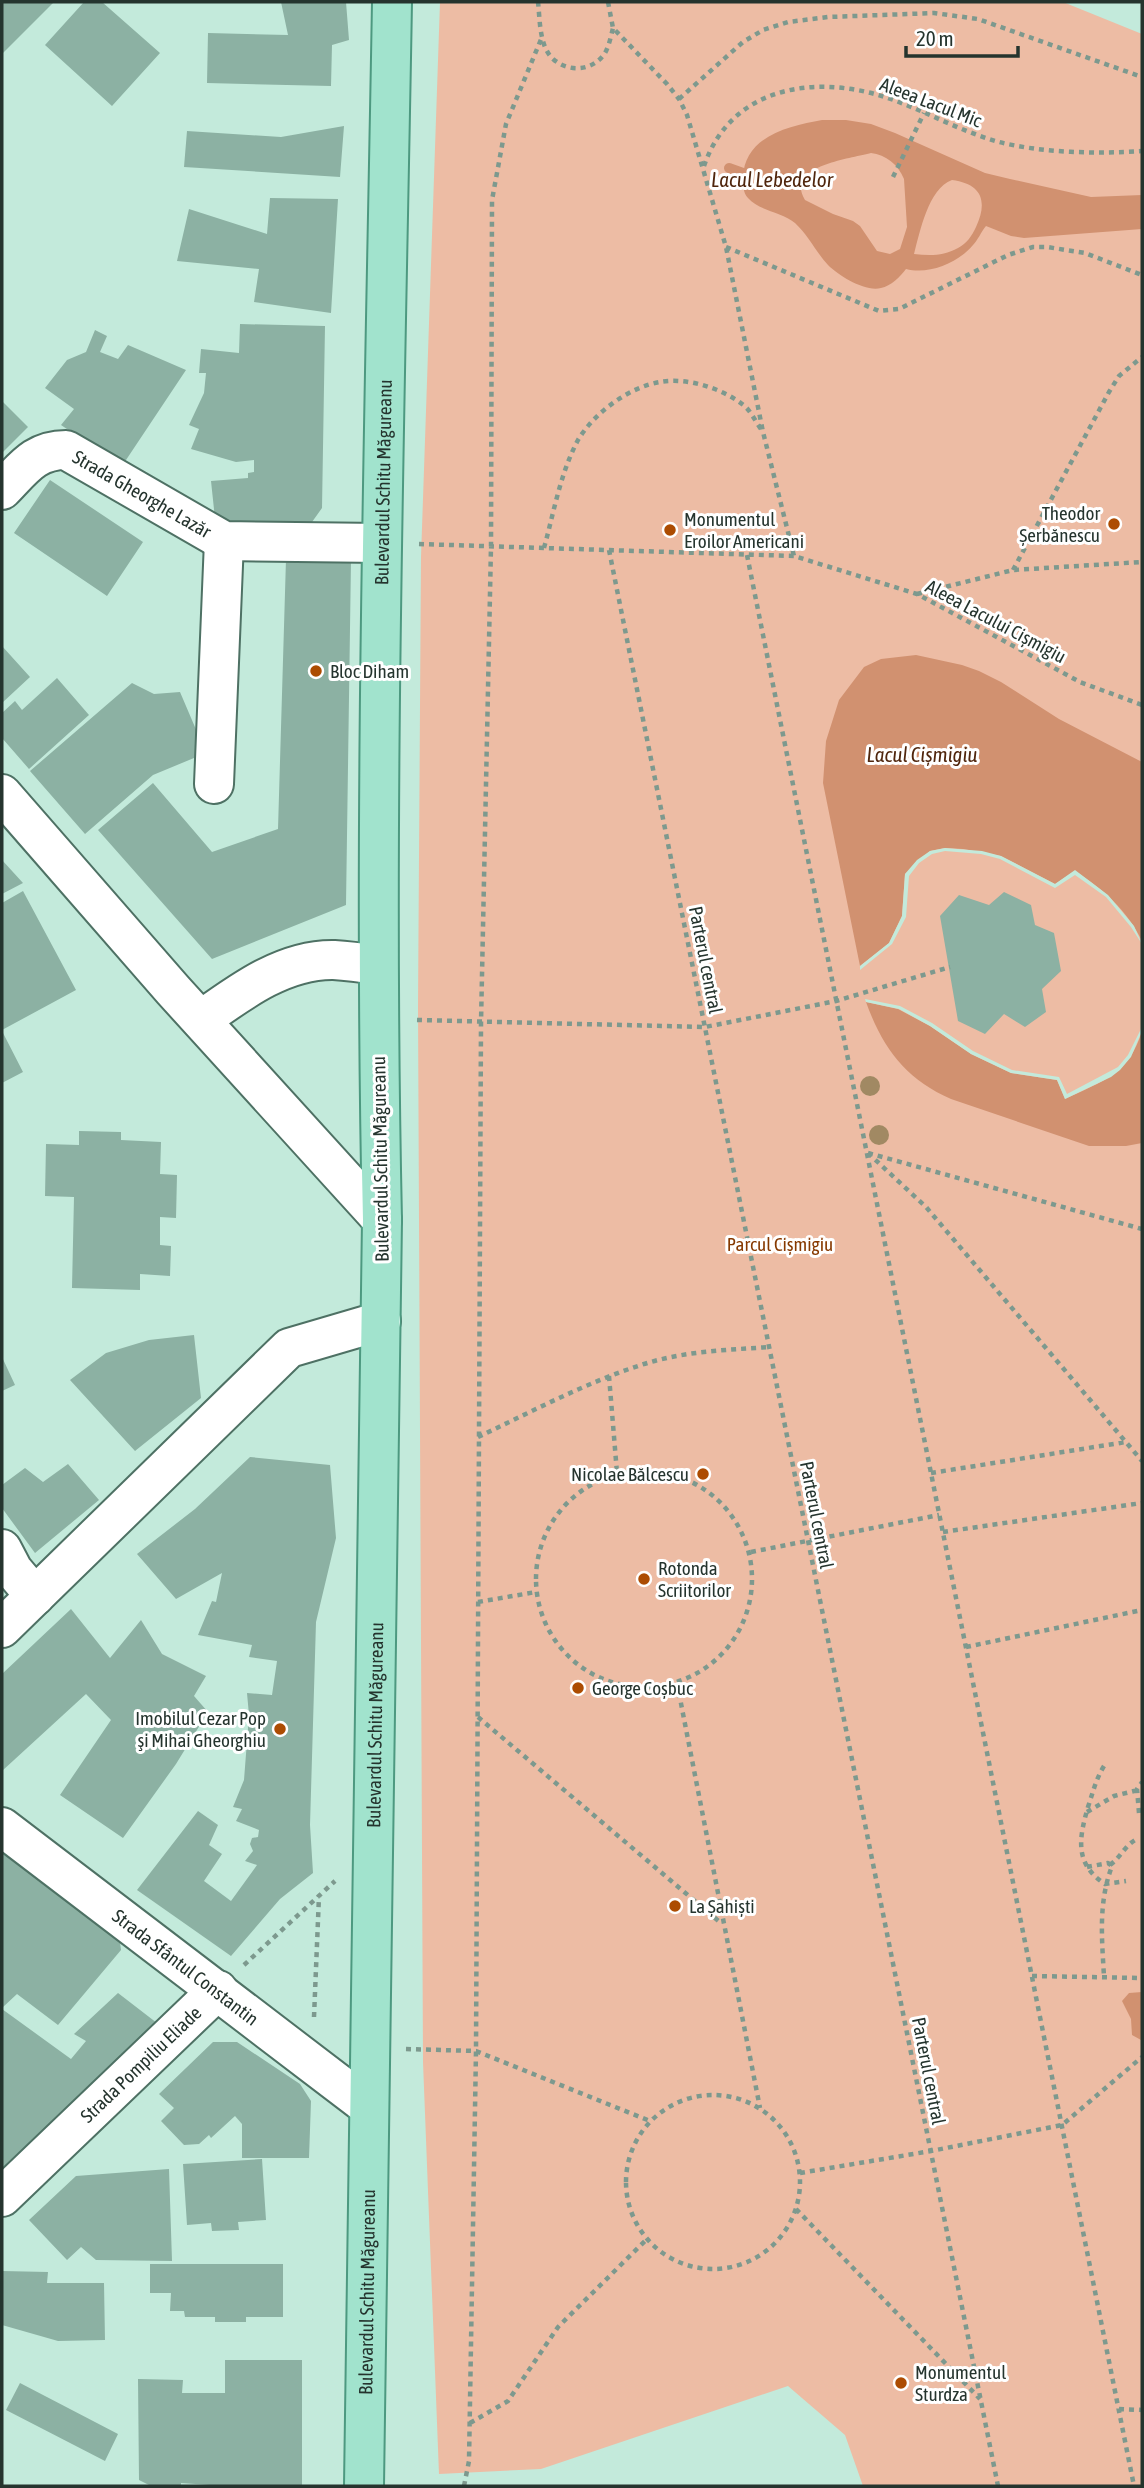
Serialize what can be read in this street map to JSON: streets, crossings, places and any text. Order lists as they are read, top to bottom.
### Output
{
  "streets": {
    "main road": ["Bulevardul Schitu Măgureanu"],
    "street": ["Strada Gheorghe Lazăr", "Strada Sfântul Constantin", "Strada Pompiliu Eliade"],
    "path": ["Aleea Lacul Mic", "Aleea Lacului Cișmigiu", "Parterul central"]
  },
  "crossings": [
    ["Bulevardul Schitu Măgureanu", "Strada Gheorghe Lazăr"],
    ["Bulevardul Schitu Măgureanu", "Aleea Lacului Cișmigiu"],
    ["Bulevardul Schitu Măgureanu", "Strada Sfântul Constantin"],
    ["Bulevardul Schitu Măgureanu", "Strada Pompiliu Eliade"],
    ["Strada Gheorghe Lazăr", "Aleea Lacului Cișmigiu"],
    ["Aleea Lacului Cișmigiu", "Parterul central"],
    ["Strada Sfântul Constantin", "Strada Pompiliu Eliade"]
  ],
  "water": ["Lacul Lebedelor", "Lacul Cișmigiu"],
  "parks": ["Parcul Cișmigiu"],
  "places": [
    "Theodor Șerbănescu",
    "Monumentul Eroilor Americani",
    "Bloc Diham",
    "Nicolae Bălcescu",
    "Rotonda Scriitorilor",
    "George Coșbuc",
    "Imobilul Cezar Pop şi Mihai Gheorghiu",
    "La Șahiști",
    "Monumentul Sturdza"
  ],
  "scale_bar": "20 m"
}
